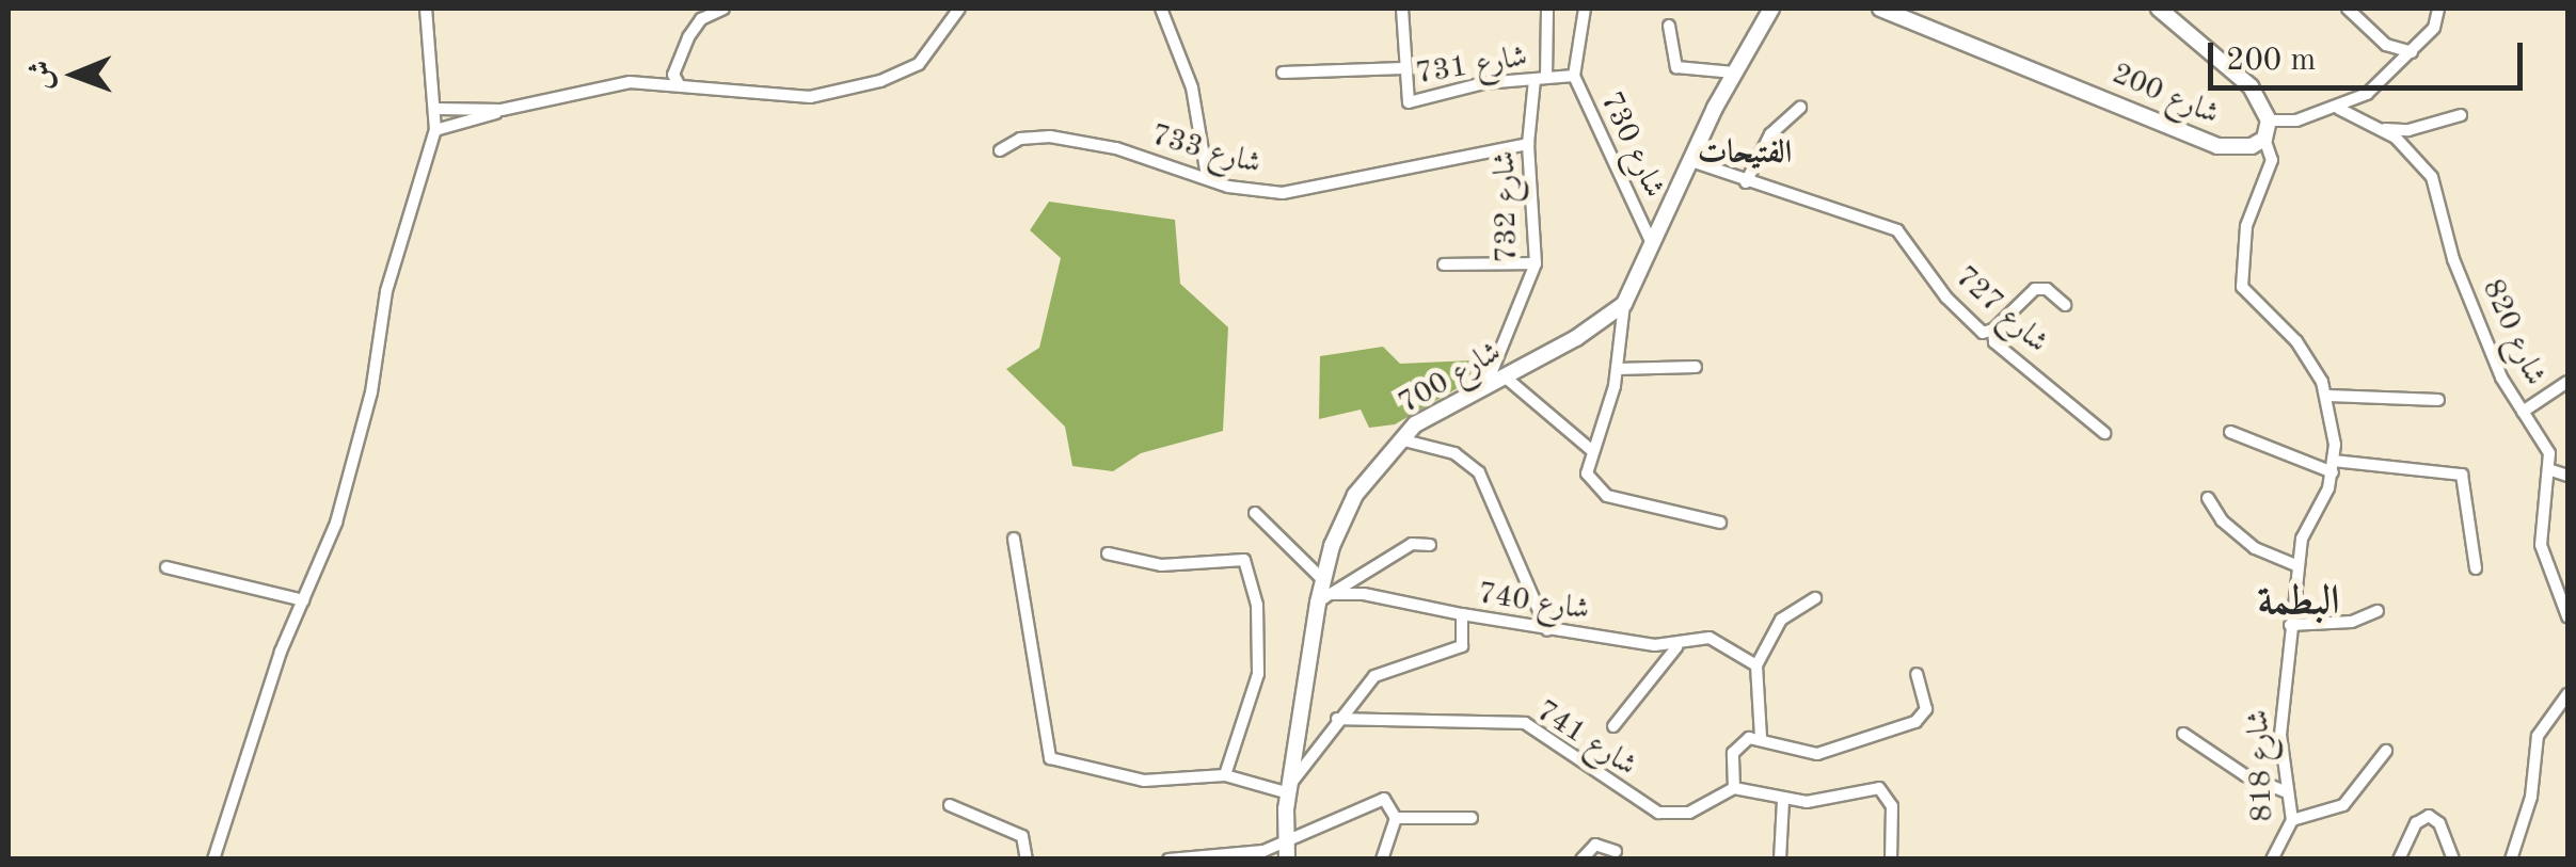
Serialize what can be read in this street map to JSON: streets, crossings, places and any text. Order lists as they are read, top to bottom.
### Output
{
  "streets": {
    "main road": ["شارع 200", "شارع 700"],
    "street": [
      "شارع 731",
      "شارع 730",
      "شارع 733",
      "شارع 732",
      "شارع 727",
      "شارع 820",
      "شارع 740",
      "شارع 741",
      "شارع 818"
    ]
  },
  "crossings": [
    ["شارع 731", "شارع 730"],
    ["شارع 731", "شارع 732"],
    ["شارع 733", "شارع 732"],
    ["شارع 732", "شارع 700"],
    ["شارع 700", "شارع 740"],
    ["شارع 740", "شارع 741"]
  ],
  "districts": ["الفتيحات", "البطمة"],
  "scale_bar": "200 m",
  "north": "left"
}
